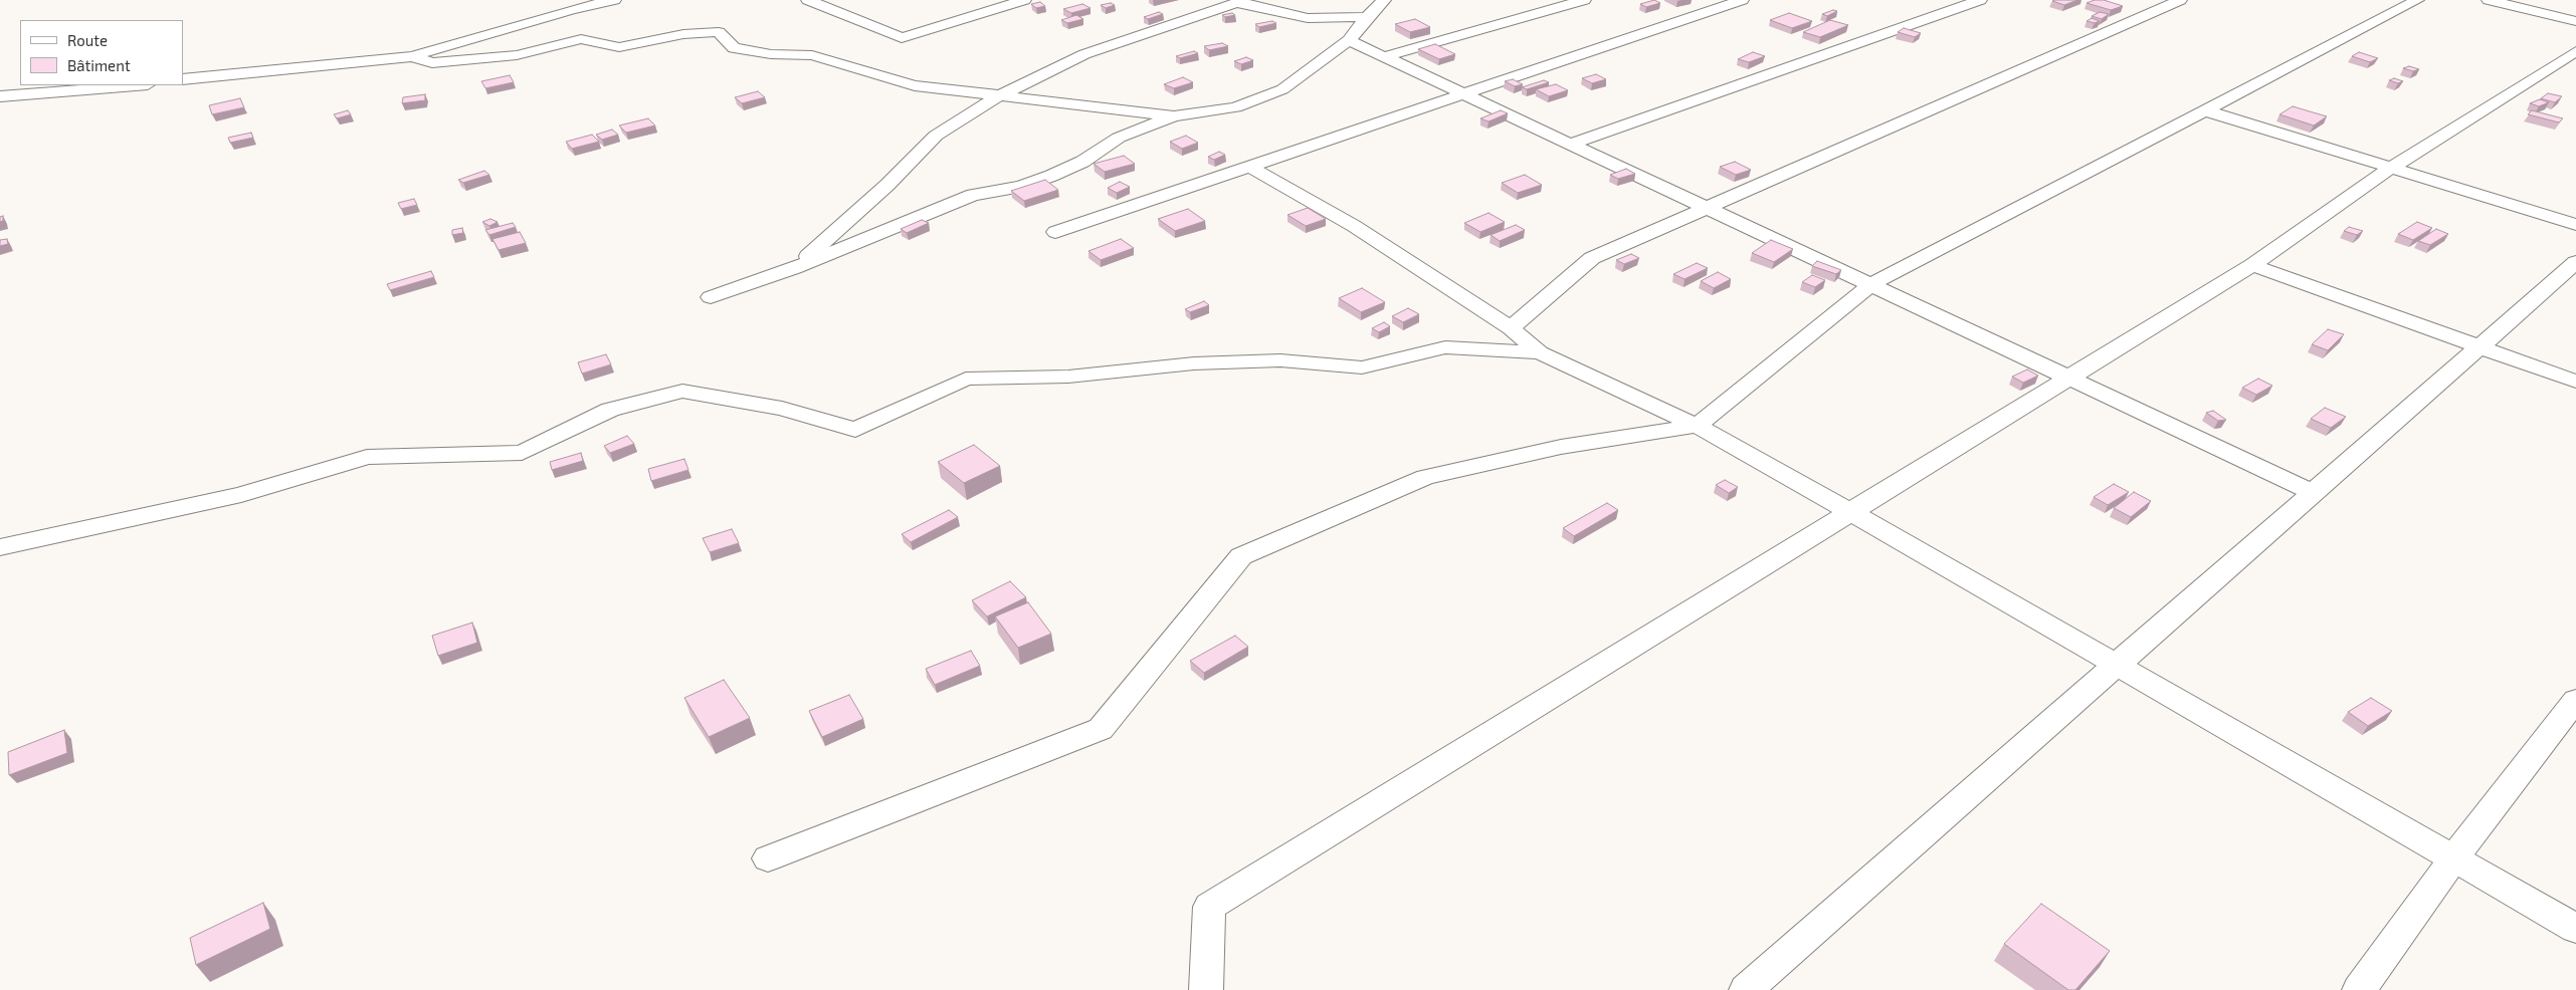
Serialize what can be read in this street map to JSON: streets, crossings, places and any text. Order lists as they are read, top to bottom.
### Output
{
  "legend": ["Route", "Bâtiment"]
}
